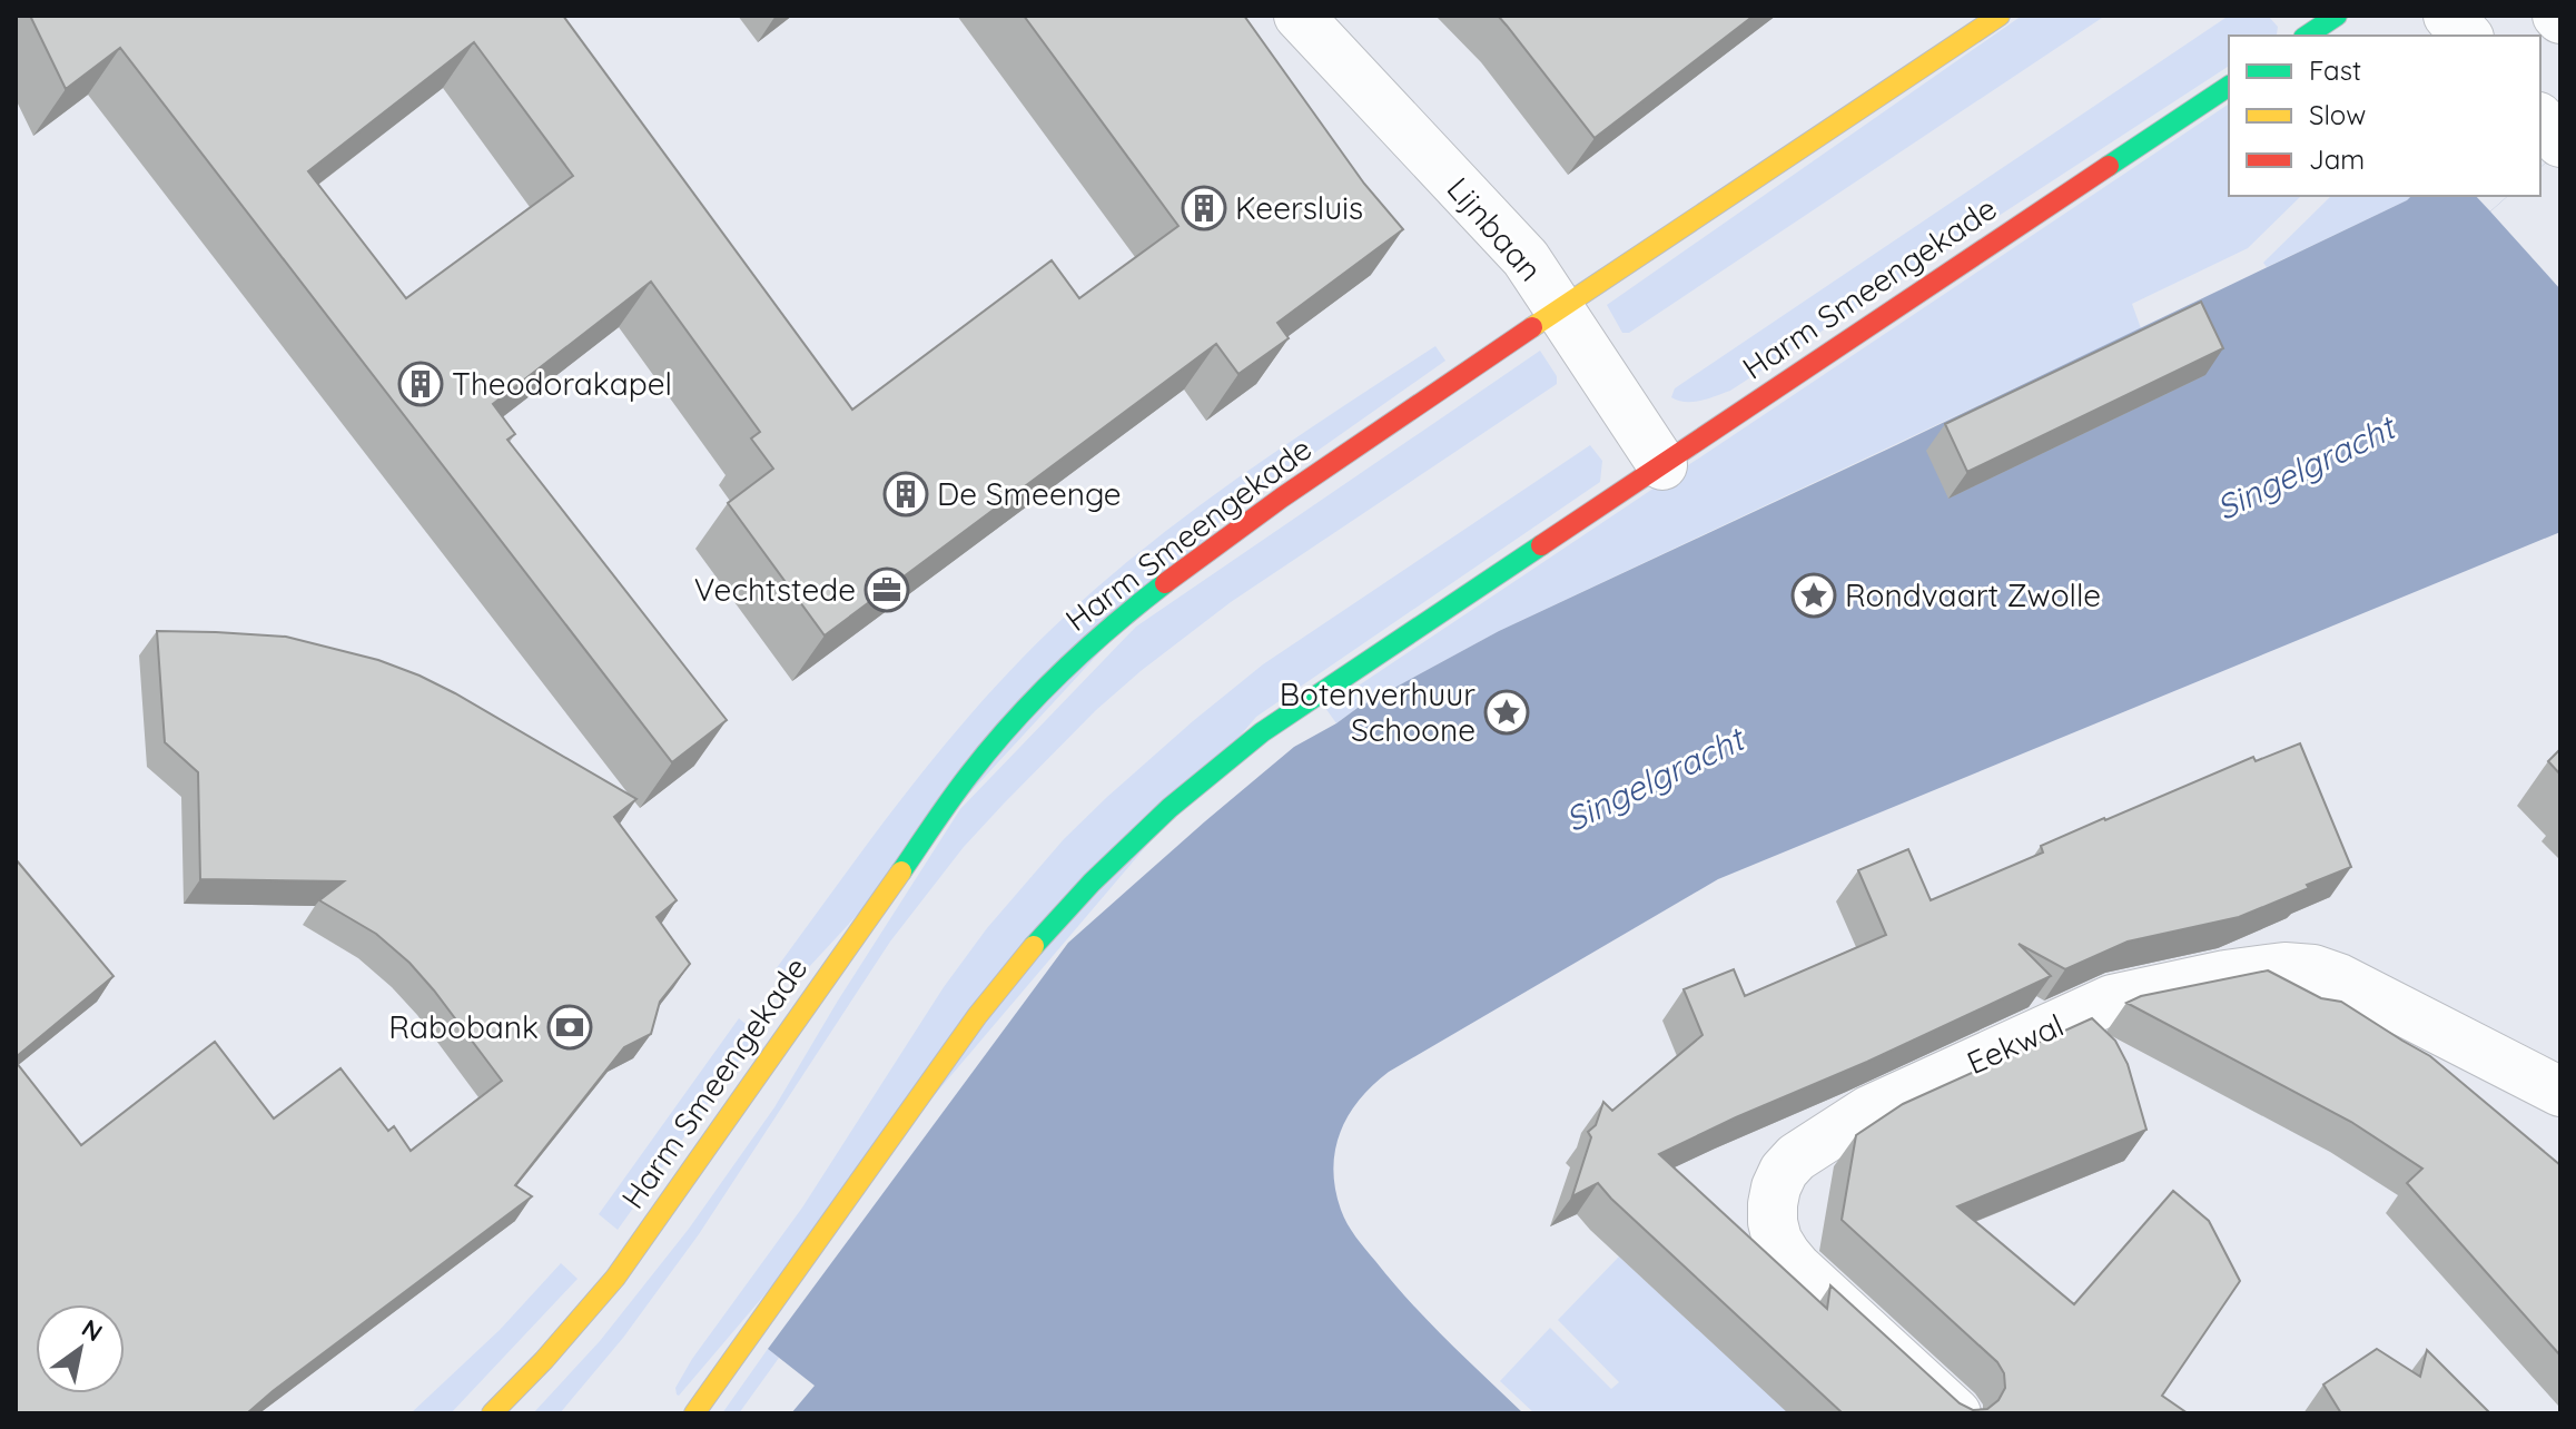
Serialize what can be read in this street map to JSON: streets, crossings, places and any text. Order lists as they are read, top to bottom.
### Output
{
  "streets": {
    "main road": ["Harm Smeengekade"],
    "street": ["Lijnbaan", "Eekwal"]
  },
  "crossings": [
    ["Lijnbaan", "Harm Smeengekade"]
  ],
  "water": ["Singelgracht"],
  "places": {
    "building": ["Keersluis", "Theodorakapel", "De Smeenge"],
    "office": ["Vechtstede"],
    "place": ["Rondvaart Zwolle", "Botenverhuur Schoone"],
    "bank": ["Rabobank"]
  },
  "legend": ["Fast", "Slow", "Jam"],
  "north": "top right"
}
